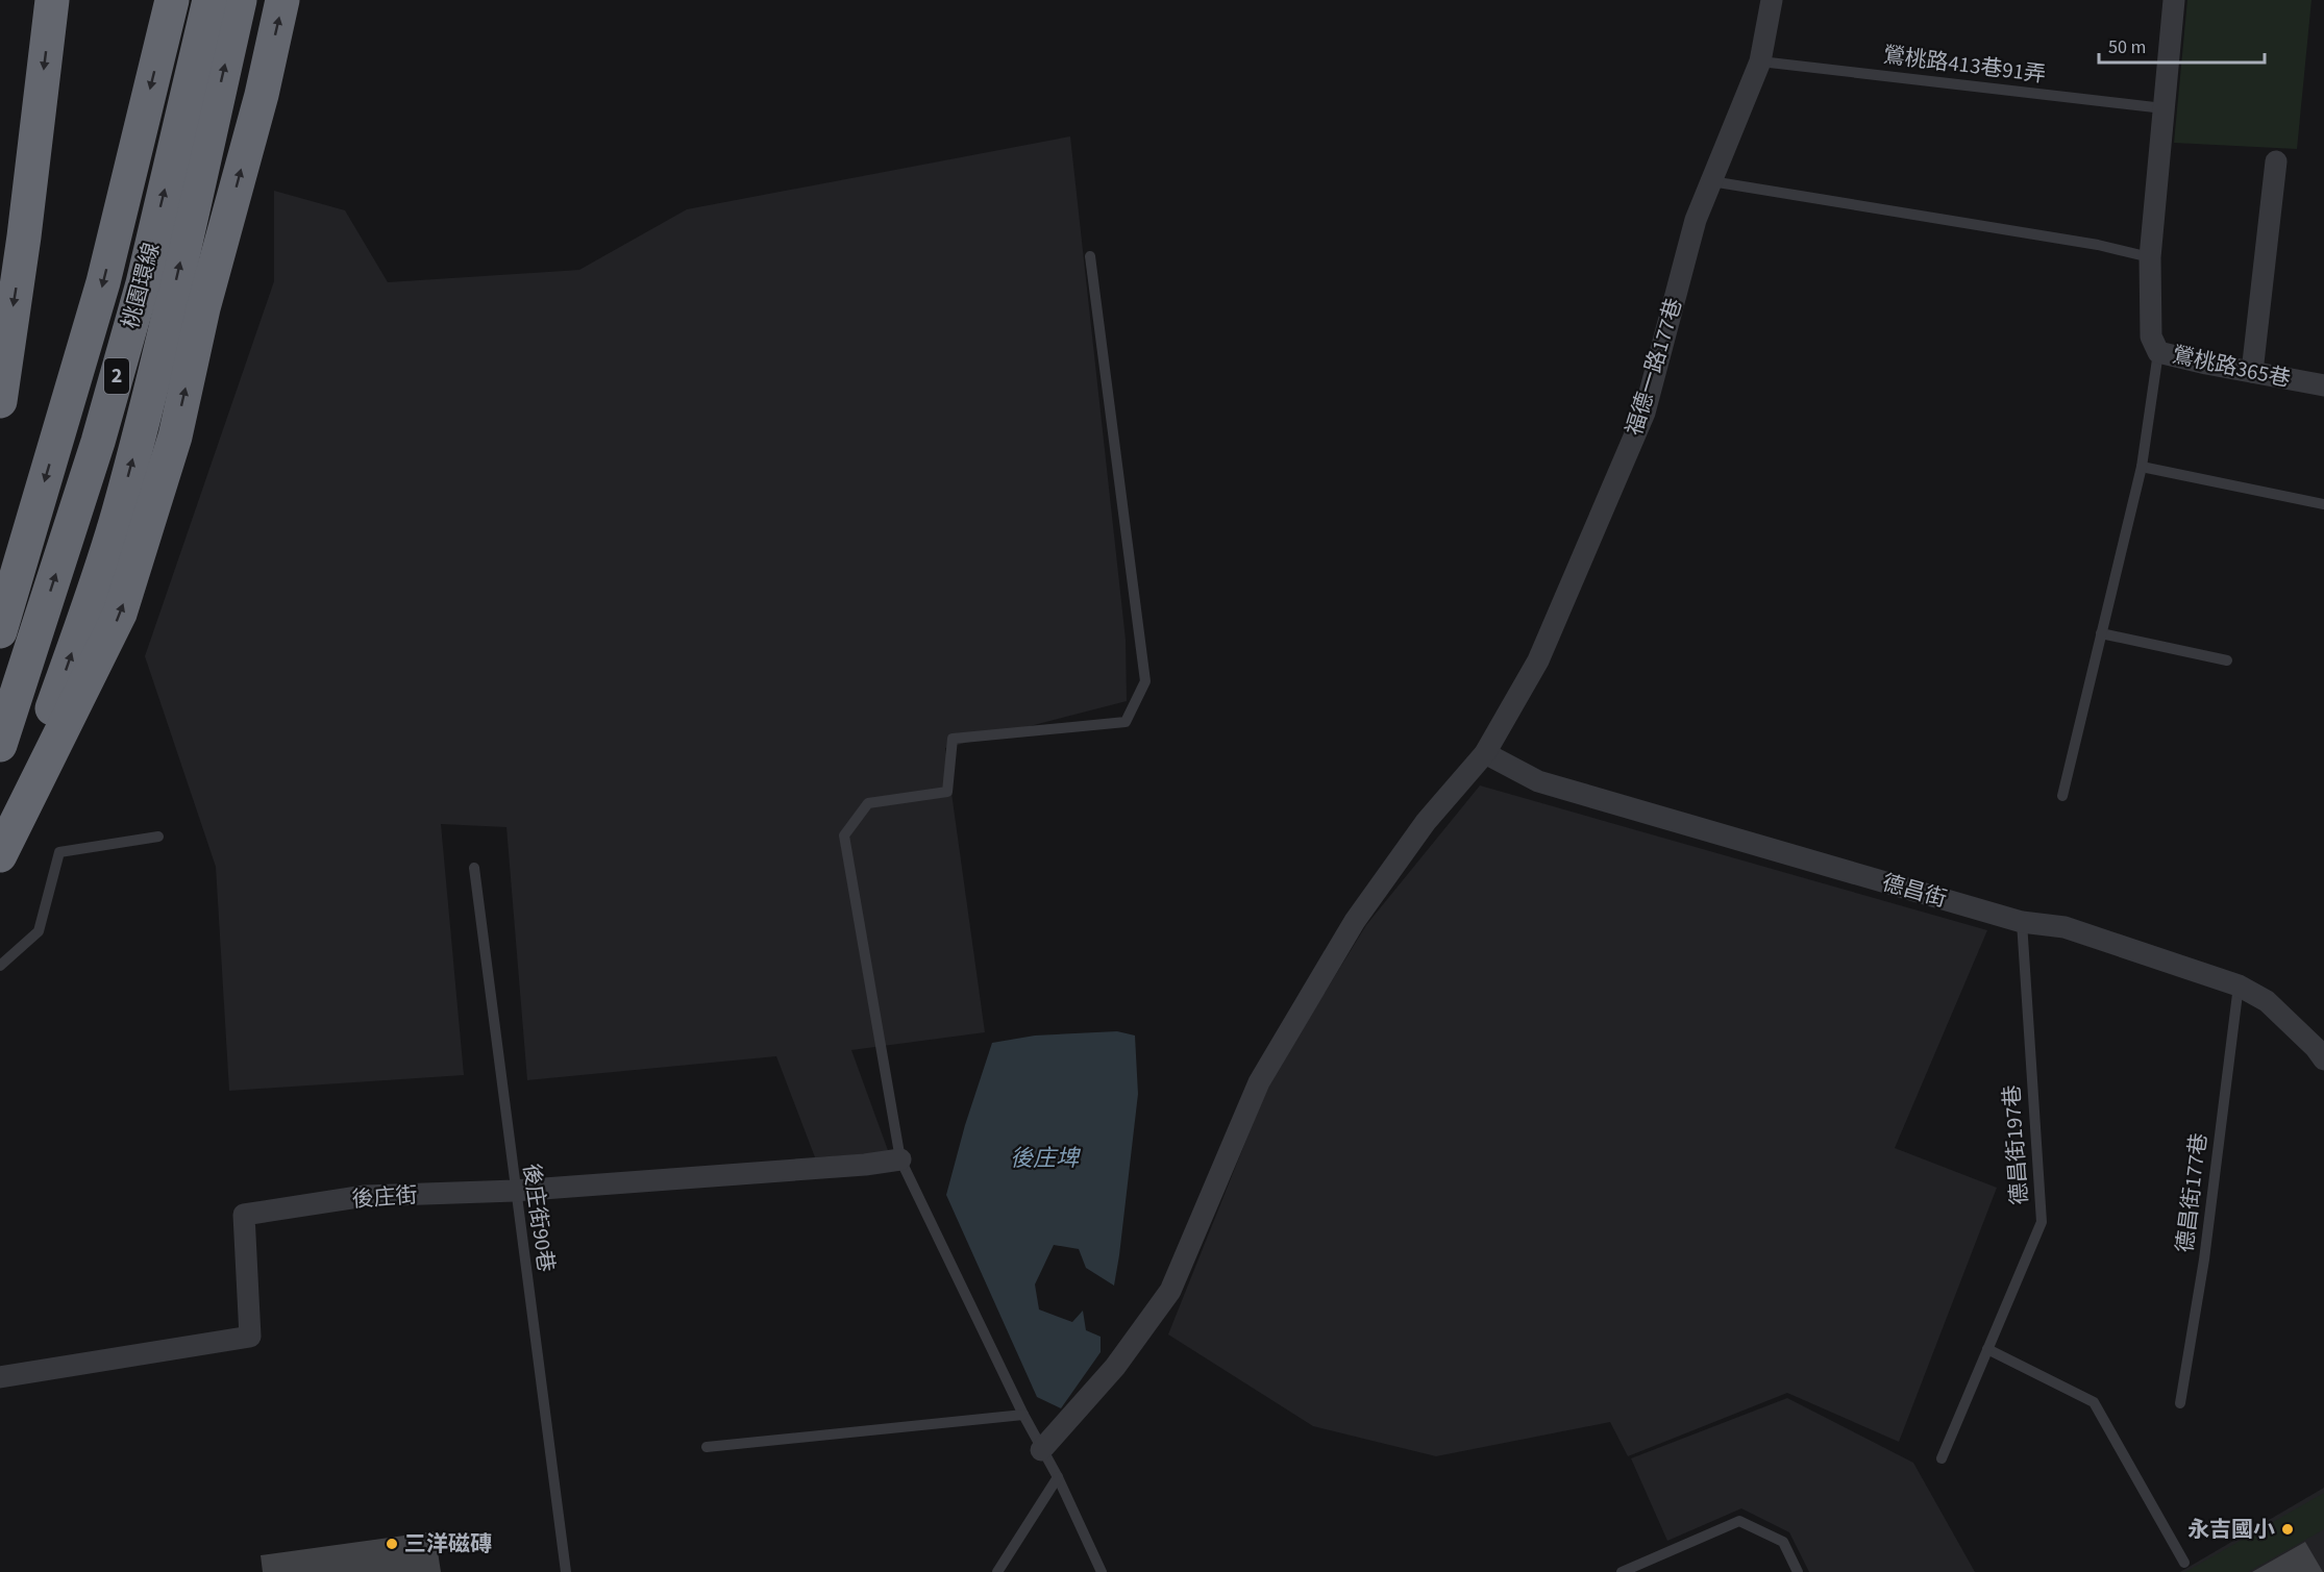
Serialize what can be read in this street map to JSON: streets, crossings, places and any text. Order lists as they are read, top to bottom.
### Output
{
  "streets": {
    "highway": ["桃園環線", "2"],
    "street": [
      "福德一路177巷",
      "鶯桃路365巷",
      "德昌街",
      "後庄街"
    ],
    "lane": [
      "鶯桃路413巷91弄",
      "德昌街197巷",
      "德昌街177巷",
      "後庄街90巷"
    ]
  },
  "crossings": [
    ["鶯桃路413巷91弄", "福德一路177巷"],
    ["鶯桃路413巷91弄", "鶯桃路365巷"],
    ["福德一路177巷", "德昌街"],
    ["德昌街", "德昌街197巷"],
    ["德昌街", "德昌街177巷"],
    ["後庄街", "後庄街90巷"]
  ],
  "water": ["後庄埤"],
  "places": ["永吉國小", "三洋磁磚"],
  "scale_bar": "50 m"
}
